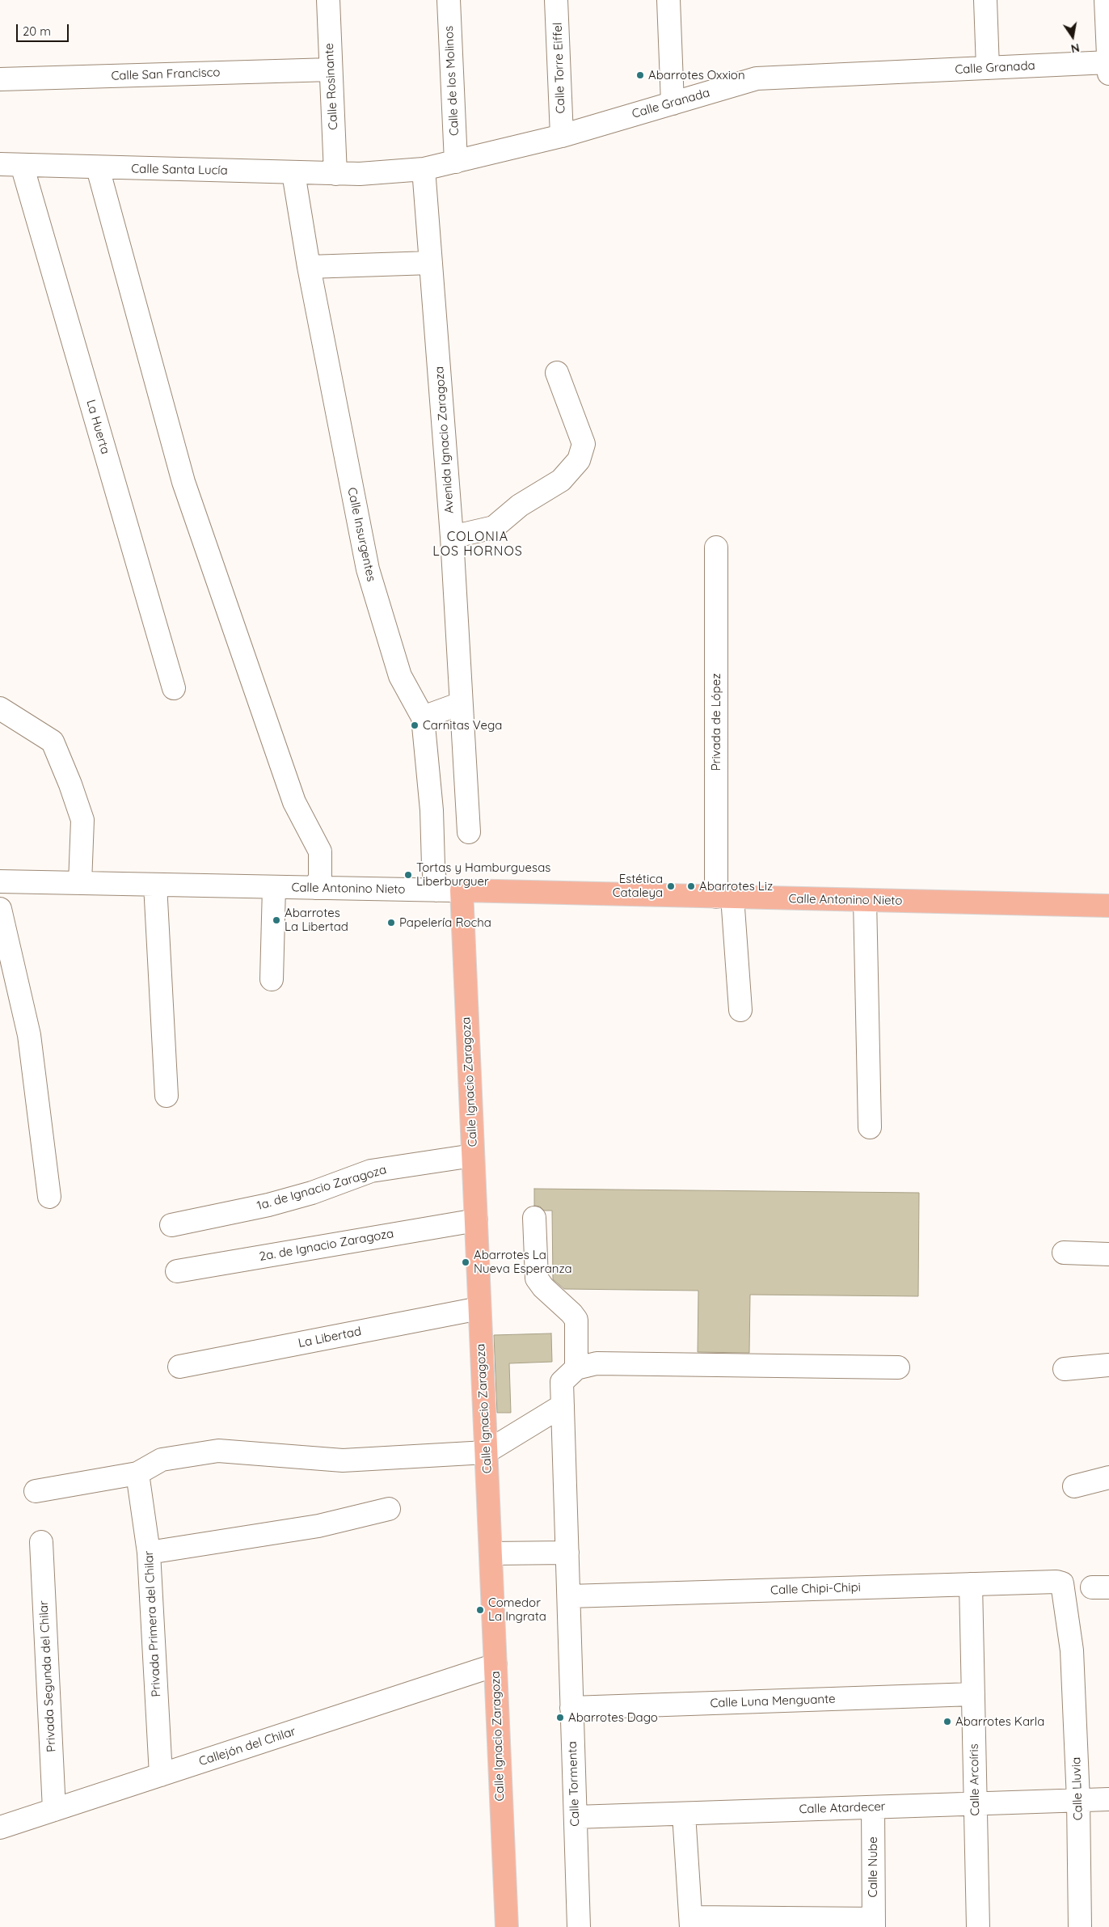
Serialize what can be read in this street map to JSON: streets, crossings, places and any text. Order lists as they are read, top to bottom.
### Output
{
  "streets": {
    "main road": ["Calle Antonino Nieto", "Calle Ignacio Zaragoza"],
    "street": [
      "Calle Torre Eiffel",
      "Calle Granada",
      "Calle San Francisco",
      "Calle de los Molinos",
      "Calle Rosinante",
      "Calle Santa Lucía",
      "La Huerta",
      "Avenida Ignacio Zaragoza",
      "Calle Insurgentes",
      "Privada de López",
      "1a. de Ignacio Zaragoza",
      "2a. de Ignacio Zaragoza",
      "La Libertad",
      "Calle Chipi-Chipi",
      "Privada Primera del Chilar",
      "Privada Segunda del Chilar",
      "Calle Luna Menguante",
      "Callejón del Chilar",
      "Calle Arcoíris",
      "Calle Tormenta",
      "Calle Lluvia",
      "Calle Atardecer",
      "Calle Nube"
    ]
  },
  "crossings": [
    ["Calle Torre Eiffel", "Calle Granada"],
    ["Calle Granada", "Calle de los Molinos"],
    ["Calle Granada", "Calle Santa Lucía"],
    ["Calle Granada", "Avenida Ignacio Zaragoza"],
    ["Calle San Francisco", "Calle Rosinante"],
    ["Calle Rosinante", "Calle Santa Lucía"],
    ["Calle Santa Lucía", "La Huerta"],
    ["Calle Santa Lucía", "Calle Insurgentes"],
    ["Calle Insurgentes", "Calle Antonino Nieto"],
    ["Privada de López", "Calle Antonino Nieto"],
    ["Calle Antonino Nieto", "Calle Ignacio Zaragoza"],
    ["Calle Ignacio Zaragoza", "1a. de Ignacio Zaragoza"],
    ["Calle Ignacio Zaragoza", "2a. de Ignacio Zaragoza"],
    ["Calle Ignacio Zaragoza", "La Libertad"],
    ["Calle Ignacio Zaragoza", "Callejón del Chilar"],
    ["Calle Chipi-Chipi", "Calle Arcoíris"],
    ["Calle Chipi-Chipi", "Calle Tormenta"],
    ["Calle Chipi-Chipi", "Calle Lluvia"],
    ["Privada Primera del Chilar", "Callejón del Chilar"],
    ["Privada Segunda del Chilar", "Callejón del Chilar"],
    ["Calle Luna Menguante", "Calle Arcoíris"],
    ["Calle Luna Menguante", "Calle Tormenta"],
    ["Calle Arcoíris", "Calle Atardecer"],
    ["Calle Tormenta", "Calle Atardecer"],
    ["Calle Lluvia", "Calle Atardecer"],
    ["Calle Atardecer", "Calle Nube"]
  ],
  "districts": ["COLONIA LOS HORNOS"],
  "places": [
    "Abarrotes Oxxion",
    "Carnitas Vega",
    "Tortas y Hamburguesas Liberburguer",
    "Estética Cataleya",
    "Abarrotes Liz",
    "Abarrotes La Libertad",
    "Papelería Rocha",
    "Abarrotes La Nueva Esperanza",
    "Comedor La Ingrata",
    "Abarrotes Dago",
    "Abarrotes Karla"
  ],
  "scale_bar": "20 m",
  "north": "bottom"
}
